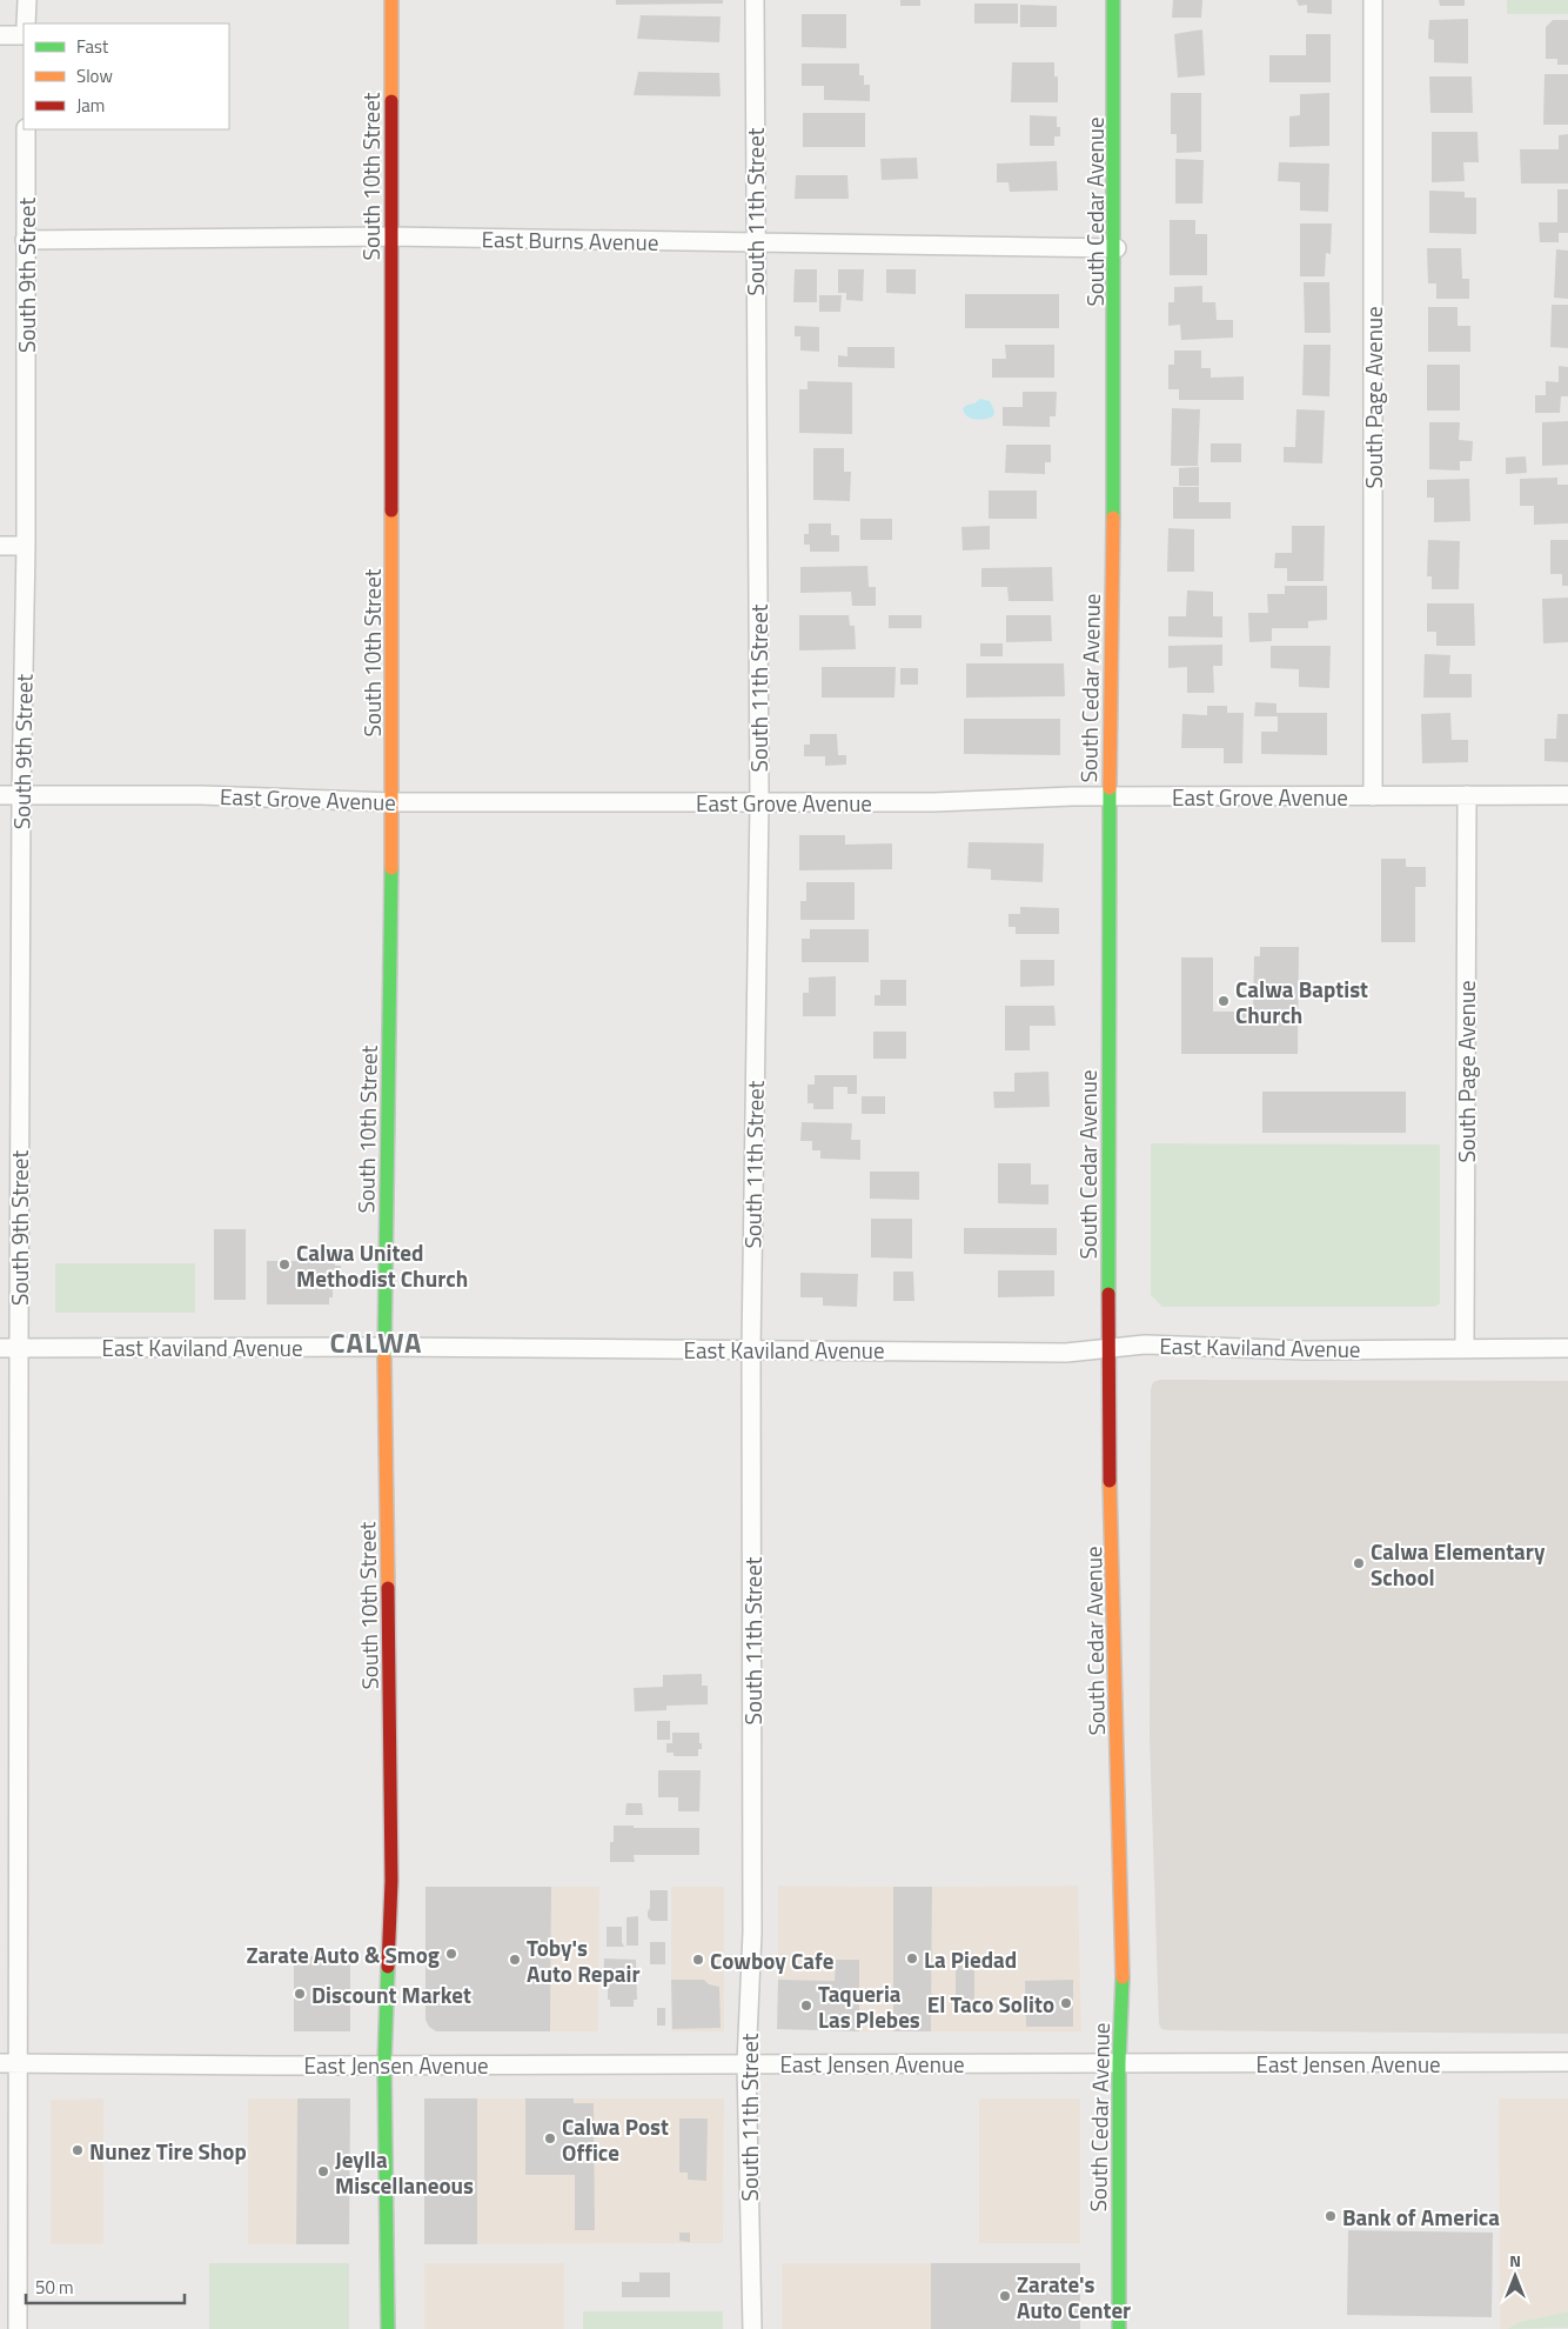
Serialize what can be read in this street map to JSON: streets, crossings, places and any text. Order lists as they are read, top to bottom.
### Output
{
  "streets": {
    "street": [
      "South 10th Street",
      "South 11th Street",
      "South Cedar Avenue",
      "East Burns Avenue",
      "South 9th Street",
      "South Page Avenue",
      "East Grove Avenue",
      "East Kaviland Avenue",
      "East Jensen Avenue"
    ]
  },
  "crossings": [
    ["South 10th Street", "East Burns Avenue"],
    ["South 10th Street", "East Grove Avenue"],
    ["South 10th Street", "East Kaviland Avenue"],
    ["South 10th Street", "East Jensen Avenue"],
    ["South 11th Street", "East Burns Avenue"],
    ["South 11th Street", "East Grove Avenue"],
    ["South 11th Street", "East Kaviland Avenue"],
    ["South 11th Street", "East Jensen Avenue"],
    ["South Cedar Avenue", "East Burns Avenue"],
    ["South Cedar Avenue", "East Grove Avenue"],
    ["South Cedar Avenue", "East Kaviland Avenue"],
    ["South Cedar Avenue", "East Jensen Avenue"],
    ["East Burns Avenue", "South 9th Street"],
    ["South 9th Street", "East Grove Avenue"],
    ["South 9th Street", "East Kaviland Avenue"],
    ["South 9th Street", "East Jensen Avenue"],
    ["South Page Avenue", "East Grove Avenue"],
    ["South Page Avenue", "East Kaviland Avenue"]
  ],
  "districts": ["CALWA"],
  "places": [
    "Calwa Baptist Church",
    "Calwa United Methodist Church",
    "Calwa Elementary School",
    "Zarate Auto & Smog",
    "La Piedad",
    "Toby's Auto Repair",
    "Cowboy Cafe",
    "Discount Market",
    "El Taco Solito",
    "Taqueria Las Plebes",
    "Calwa Post Office",
    "Nunez Tire Shop",
    "Jeylla Miscellaneous",
    "Bank of America",
    "Zarate's Auto Center"
  ],
  "legend": ["Fast", "Slow", "Jam"],
  "scale_bar": "50 m",
  "north": "top"
}
